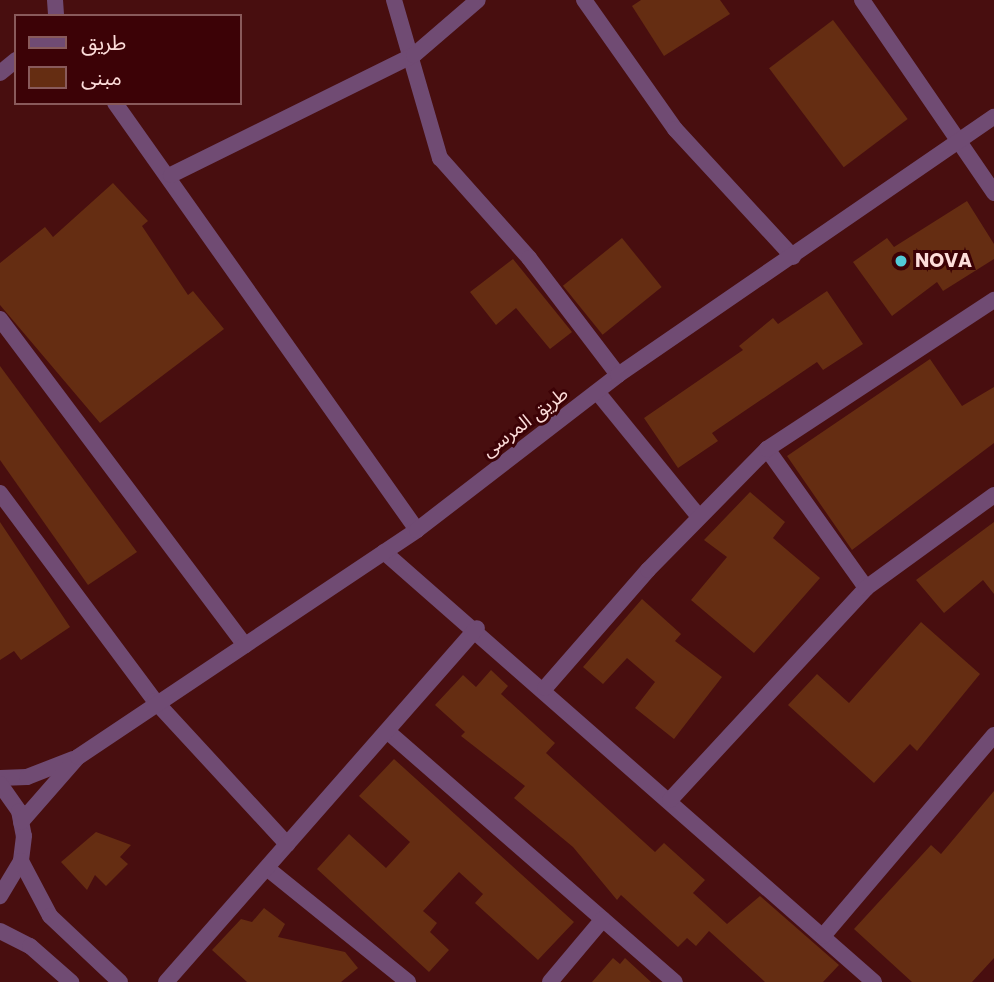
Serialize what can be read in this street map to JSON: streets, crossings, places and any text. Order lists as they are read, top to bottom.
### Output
{
  "streets": {
    "street": ["طريق المرسى"]
  },
  "places": ["NOVA"],
  "legend": ["طريق", "مبنى"]
}
